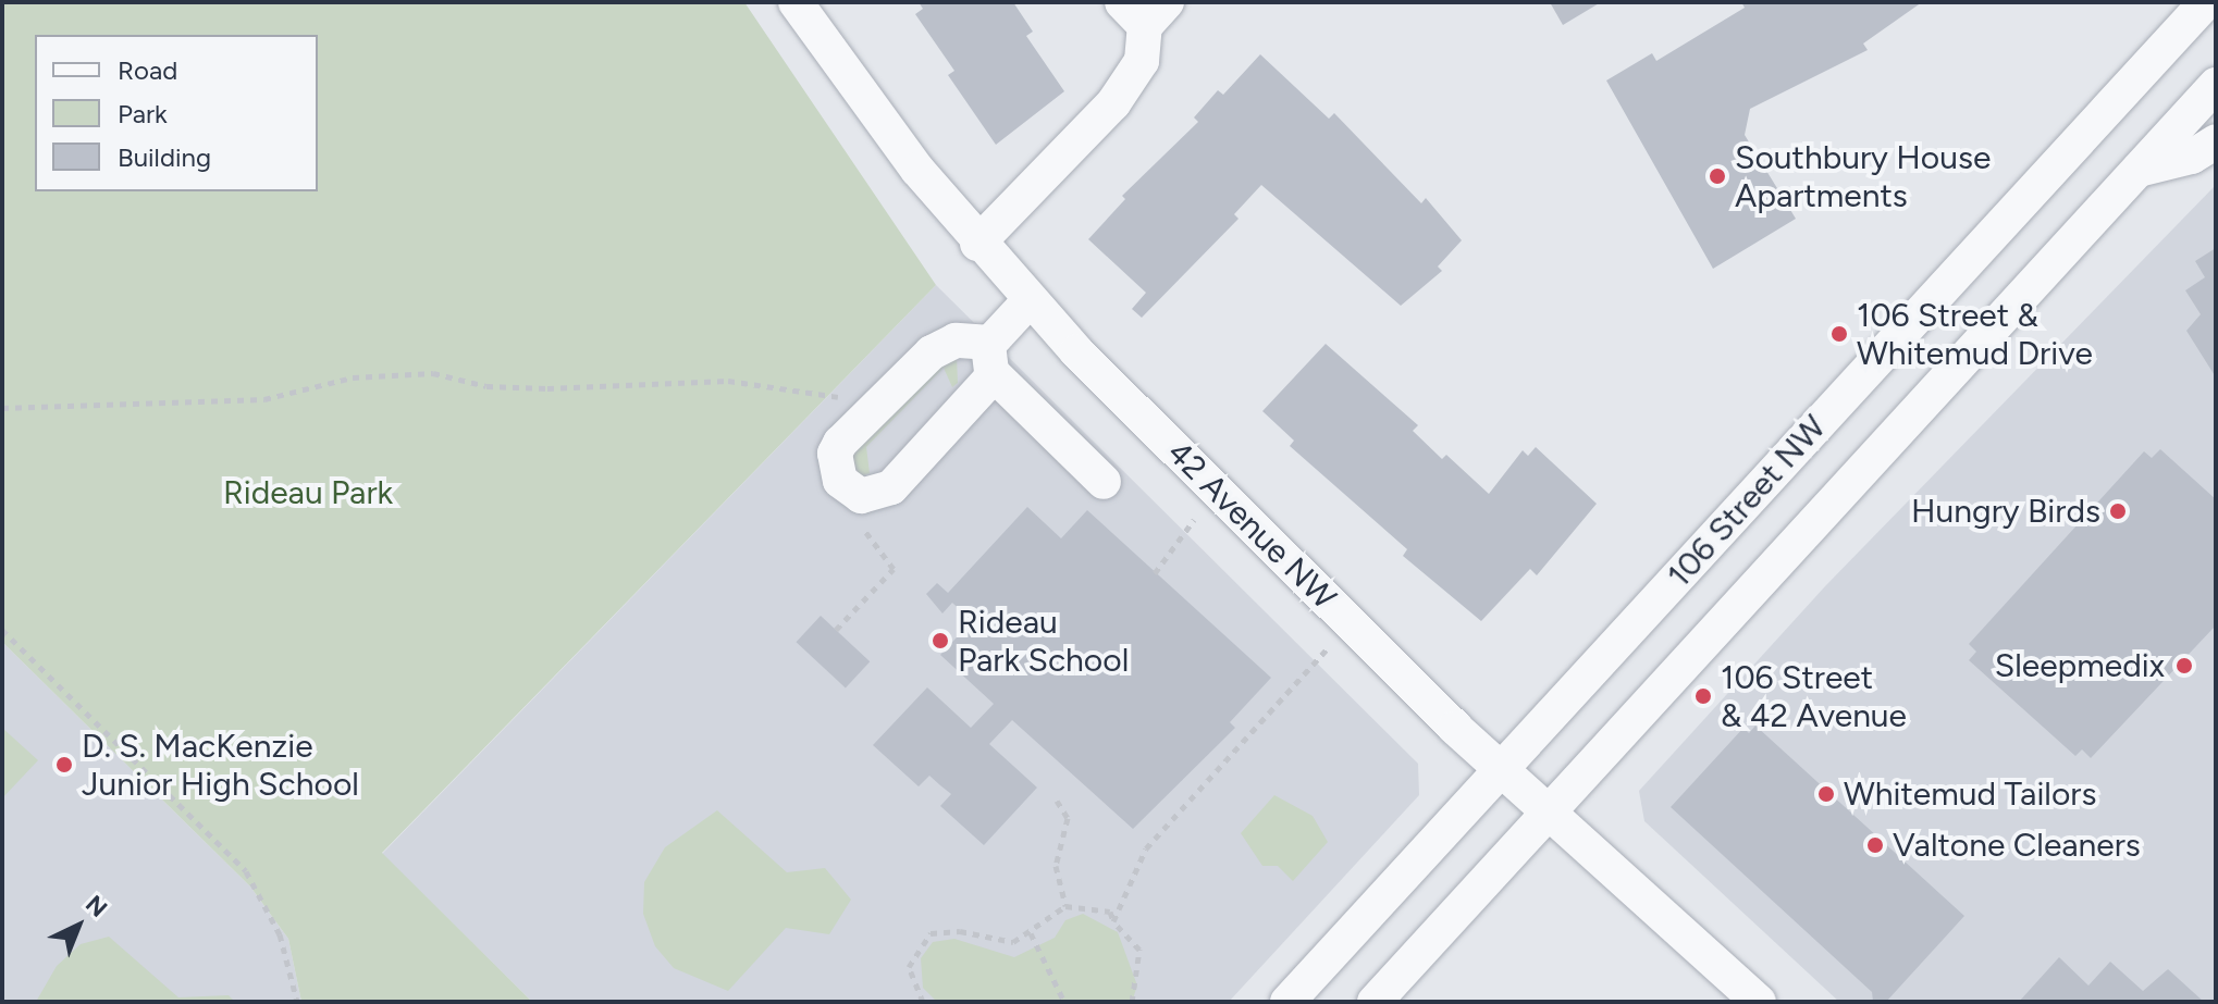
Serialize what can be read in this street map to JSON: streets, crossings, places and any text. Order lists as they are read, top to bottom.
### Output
{
  "streets": {
    "street": ["106 Street NW", "42 Avenue NW"]
  },
  "crossings": [
    ["106 Street NW", "42 Avenue NW"]
  ],
  "parks": ["Rideau Park"],
  "places": [
    "Southbury House Apartments",
    "106 Street & Whitemud Drive",
    "Hungry Birds",
    "Rideau Park School",
    "Sleepmedix",
    "106 Street & 42 Avenue",
    "D. S. MacKenzie Junior High School",
    "Whitemud Tailors",
    "Valtone Cleaners"
  ],
  "legend": ["Road", "Park", "Building"],
  "north": "top right"
}
